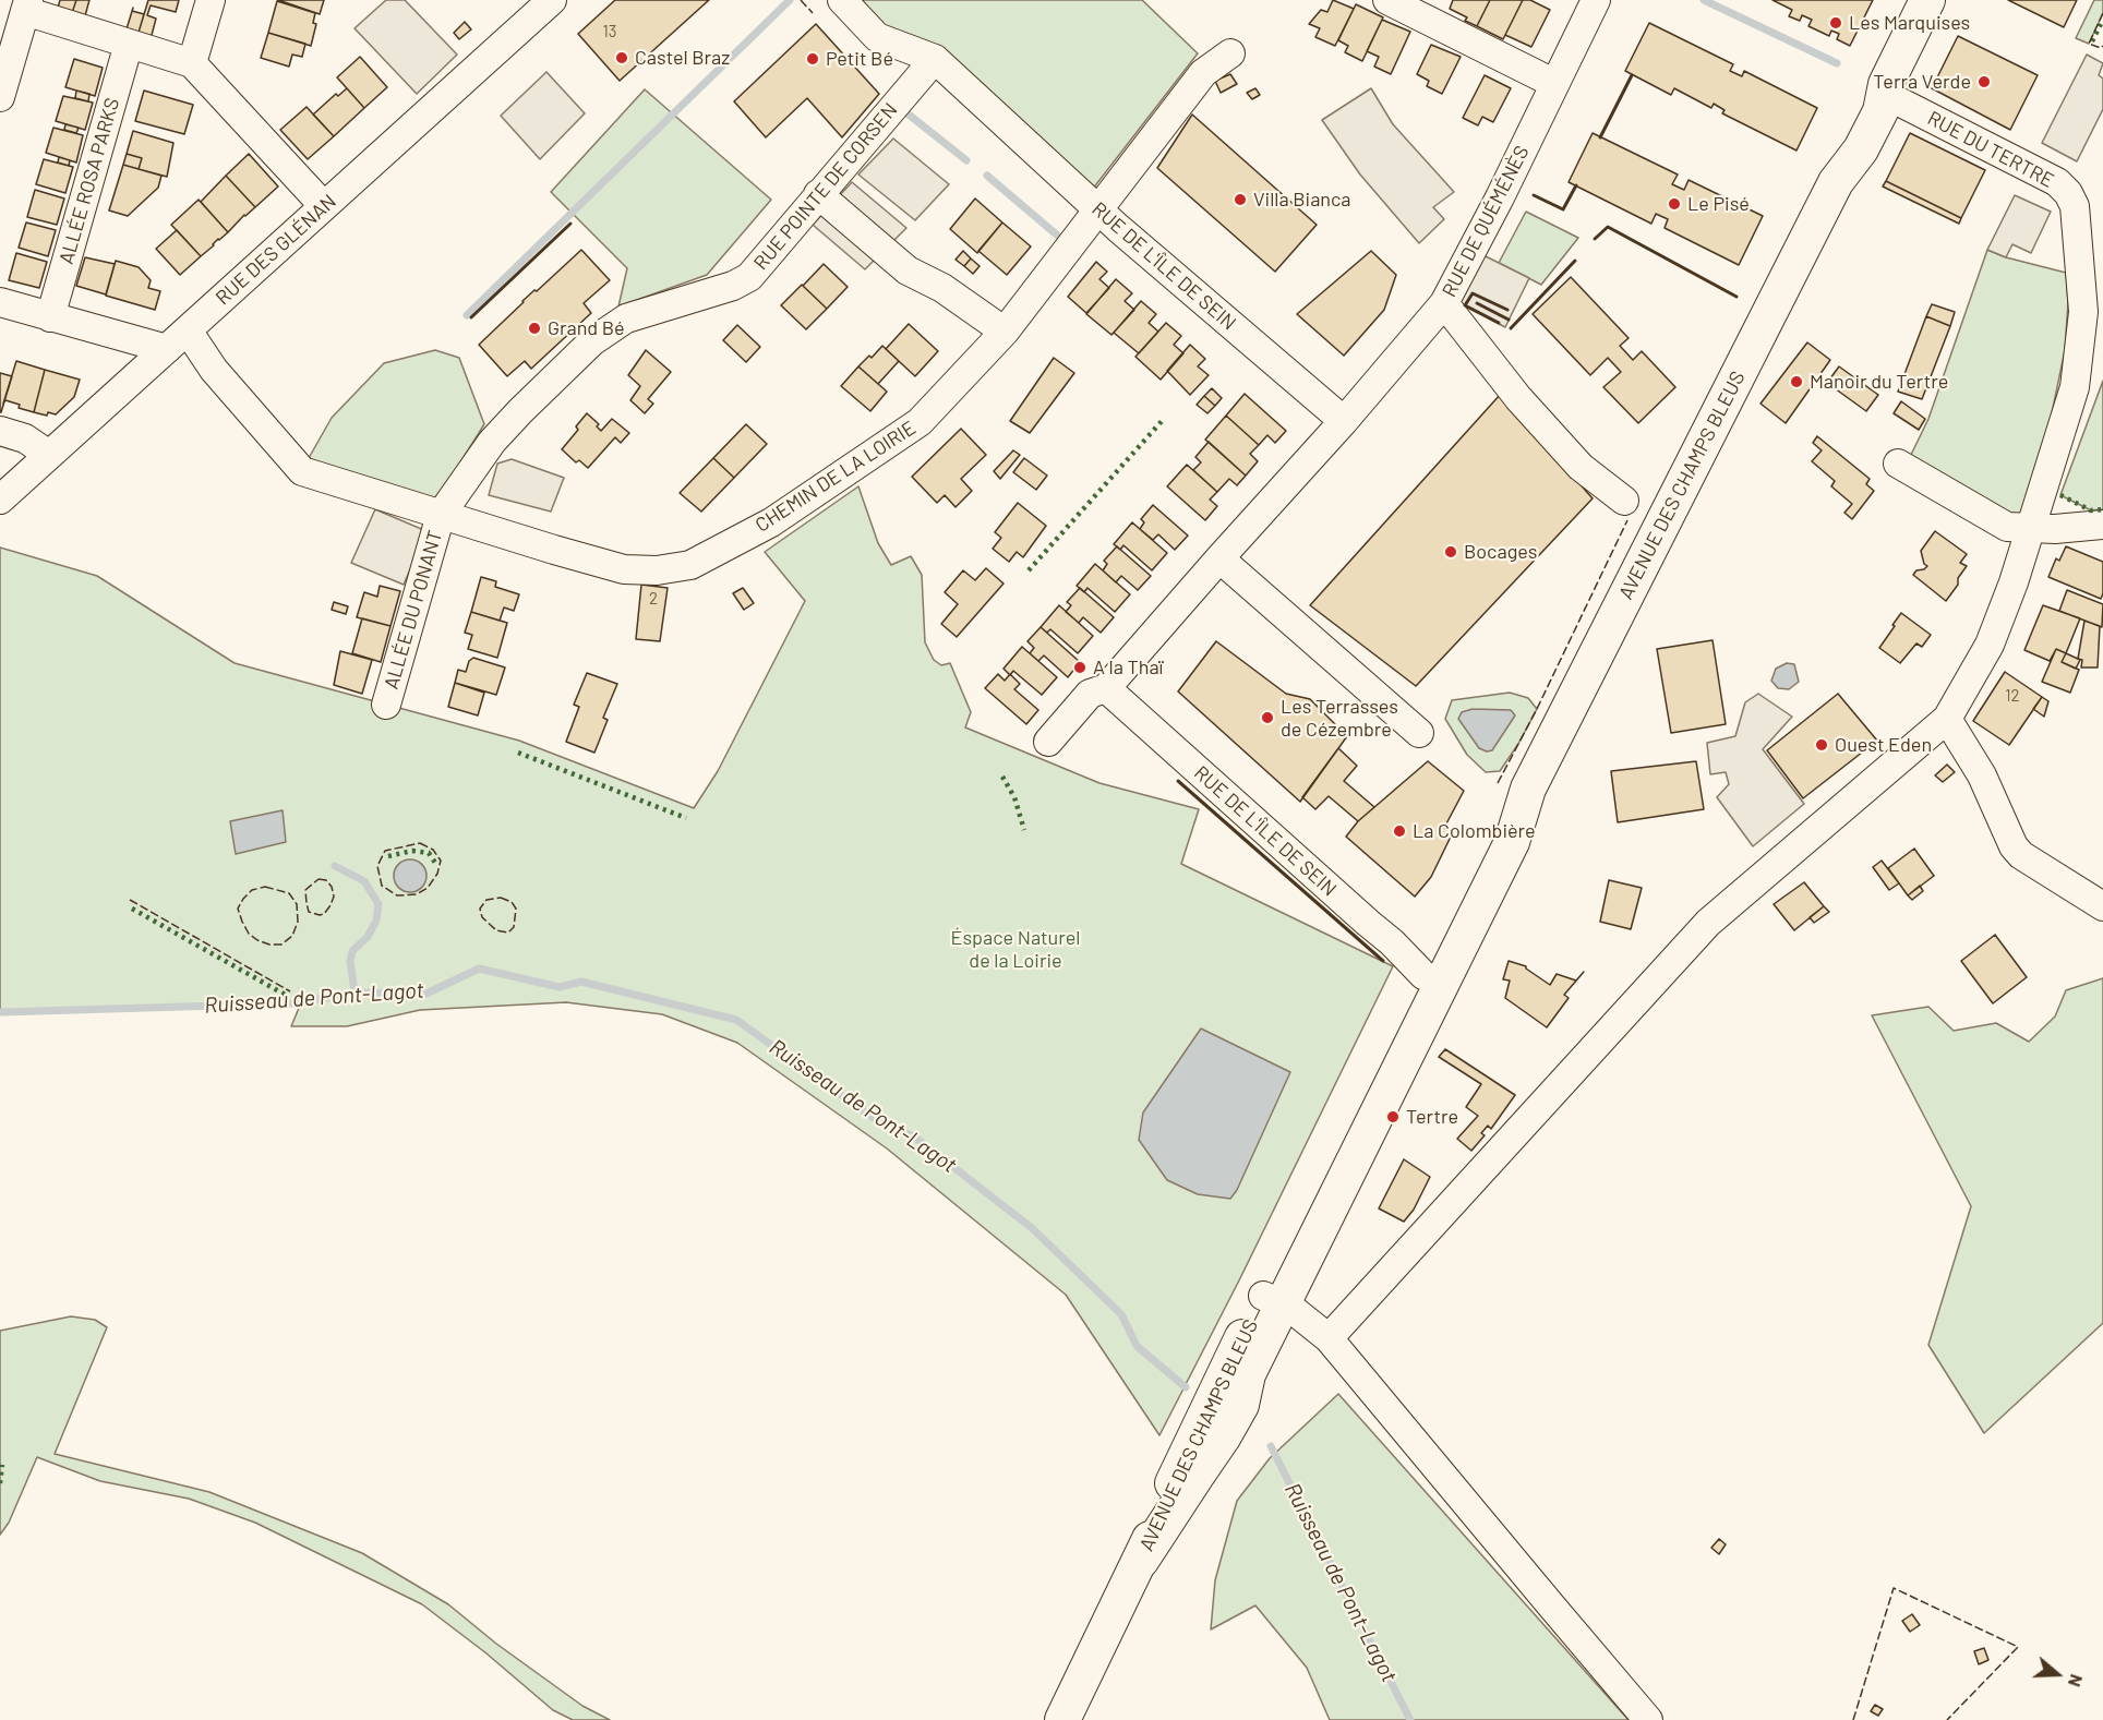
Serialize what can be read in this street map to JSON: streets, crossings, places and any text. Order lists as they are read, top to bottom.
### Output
{
  "streets": {
    "main road": ["AVENUE DES CHAMPS BLEUS"],
    "street": [
      "RUE DU TERTRE",
      "ALLÉE ROSA PARKS",
      "RUE POINTE DE CORSEN",
      "RUE DE QUÉMÉNÈS",
      "RUE DES GLÉNAN",
      "RUE DE L'ÎLE DE SEIN",
      "CHEMIN DE LA LOIRIE",
      "ALLÉE DU PONANT"
    ]
  },
  "crossings": [
    ["RUE DU TERTRE", "AVENUE DES CHAMPS BLEUS"],
    ["RUE POINTE DE CORSEN", "RUE DE L'ÎLE DE SEIN"],
    ["RUE POINTE DE CORSEN", "CHEMIN DE LA LOIRIE"],
    ["RUE POINTE DE CORSEN", "ALLÉE DU PONANT"],
    ["RUE DE QUÉMÉNÈS", "RUE DE L'ÎLE DE SEIN"],
    ["RUE DES GLÉNAN", "CHEMIN DE LA LOIRIE"],
    ["RUE DE L'ÎLE DE SEIN", "CHEMIN DE LA LOIRIE"],
    ["RUE DE L'ÎLE DE SEIN", "AVENUE DES CHAMPS BLEUS"],
    ["CHEMIN DE LA LOIRIE", "ALLÉE DU PONANT"]
  ],
  "water": ["Ruisseau de Pont-Lagot"],
  "parks": ["Éspace Naturel de la Loirie"],
  "places": [
    "Les Marquises",
    "Castel Braz",
    "Petit Bé",
    "Terra Verde",
    "Villa Bianca",
    "Le Pisé",
    "Grand Bé",
    "Manoir du Tertre",
    "Bocages",
    "A la Thaï",
    "Les Terrasses de Cézembre",
    "Ouest Eden",
    "La Colombière",
    "Tertre"
  ],
  "house_numbers": ["13", "2", "12"],
  "north": "right"
}
